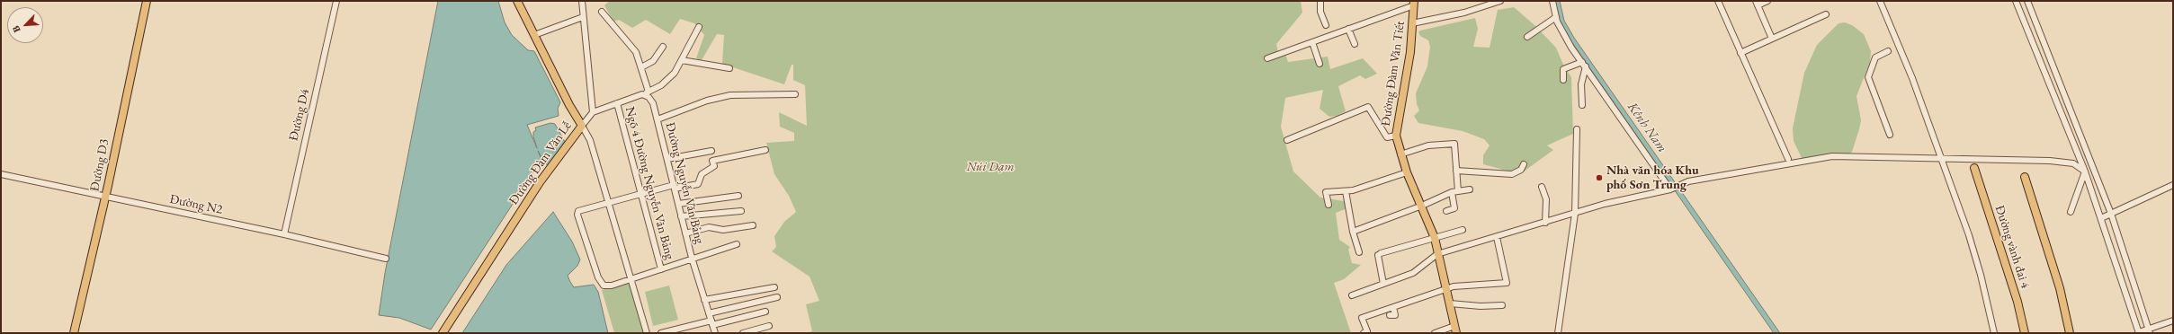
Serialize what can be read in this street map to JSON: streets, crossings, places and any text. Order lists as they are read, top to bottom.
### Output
{
  "streets": {
    "main road": [
      "Đường Đàm Văn Tiết",
      "Đường Đàm Văn Lễ",
      "Đường D3",
      "Đường vành đai 4"
    ],
    "street": [
      "Đường D4",
      "Ngõ 4 Đường Nguyễn Văn Bảng",
      "Đường Nguyễn Văn Bảng",
      "Đường N2"
    ]
  },
  "crossings": [
    ["Đường D4", "Đường N2"],
    ["Đường D3", "Đường N2"]
  ],
  "water": ["Kênh Nam"],
  "parks": ["Núi Dạm"],
  "places": ["Nhà văn hóa Khu phố Sơn Trung"],
  "north": "bottom left"
}
